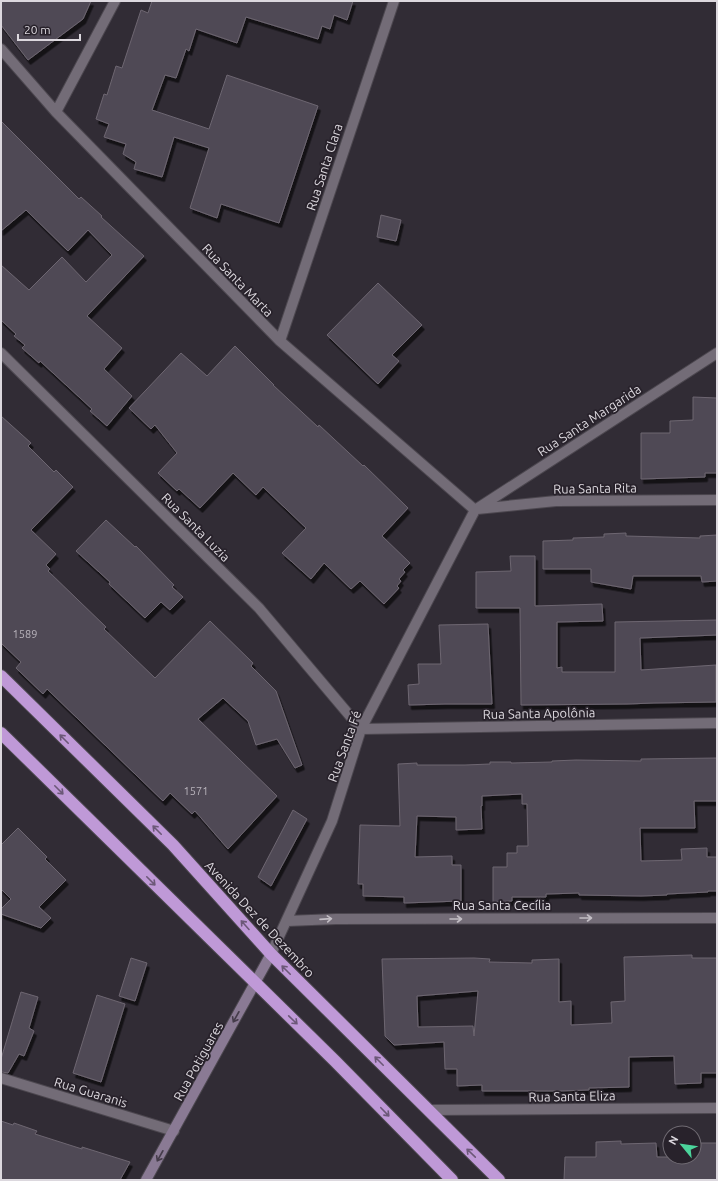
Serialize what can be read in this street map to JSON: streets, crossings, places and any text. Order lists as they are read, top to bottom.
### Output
{
  "streets": {
    "highway": ["Avenida Dez de Dezembro"],
    "street": [
      "Rua Santa Clara",
      "Rua Santa Marta",
      "Rua Santa Margarida",
      "Rua Santa Rita",
      "Rua Santa Luzia",
      "Rua Santa Apolônia",
      "Rua Santa Fé",
      "Rua Santa Cecília",
      "Rua Potiguares",
      "Rua Guaranis",
      "Rua Santa Eliza"
    ]
  },
  "crossings": [
    ["Rua Santa Clara", "Rua Santa Marta"],
    ["Rua Santa Marta", "Rua Santa Margarida"],
    ["Rua Santa Marta", "Rua Santa Rita"],
    ["Rua Santa Marta", "Rua Santa Fé"],
    ["Rua Santa Margarida", "Rua Santa Rita"],
    ["Rua Santa Margarida", "Rua Santa Fé"],
    ["Rua Santa Rita", "Rua Santa Fé"],
    ["Rua Santa Luzia", "Rua Santa Apolônia"],
    ["Rua Santa Luzia", "Rua Santa Fé"],
    ["Rua Santa Apolônia", "Rua Santa Fé"],
    ["Rua Santa Fé", "Rua Santa Cecília"],
    ["Rua Santa Fé", "Avenida Dez de Dezembro"],
    ["Rua Santa Fé", "Rua Potiguares"],
    ["Avenida Dez de Dezembro", "Rua Potiguares"],
    ["Avenida Dez de Dezembro", "Rua Santa Eliza"],
    ["Rua Potiguares", "Rua Guaranis"]
  ],
  "one_way": ["Rua Santa Cecília", "Rua Potiguares"],
  "house_numbers": ["1589", "1571"],
  "scale_bar": "20 m",
  "north": "top left"
}
